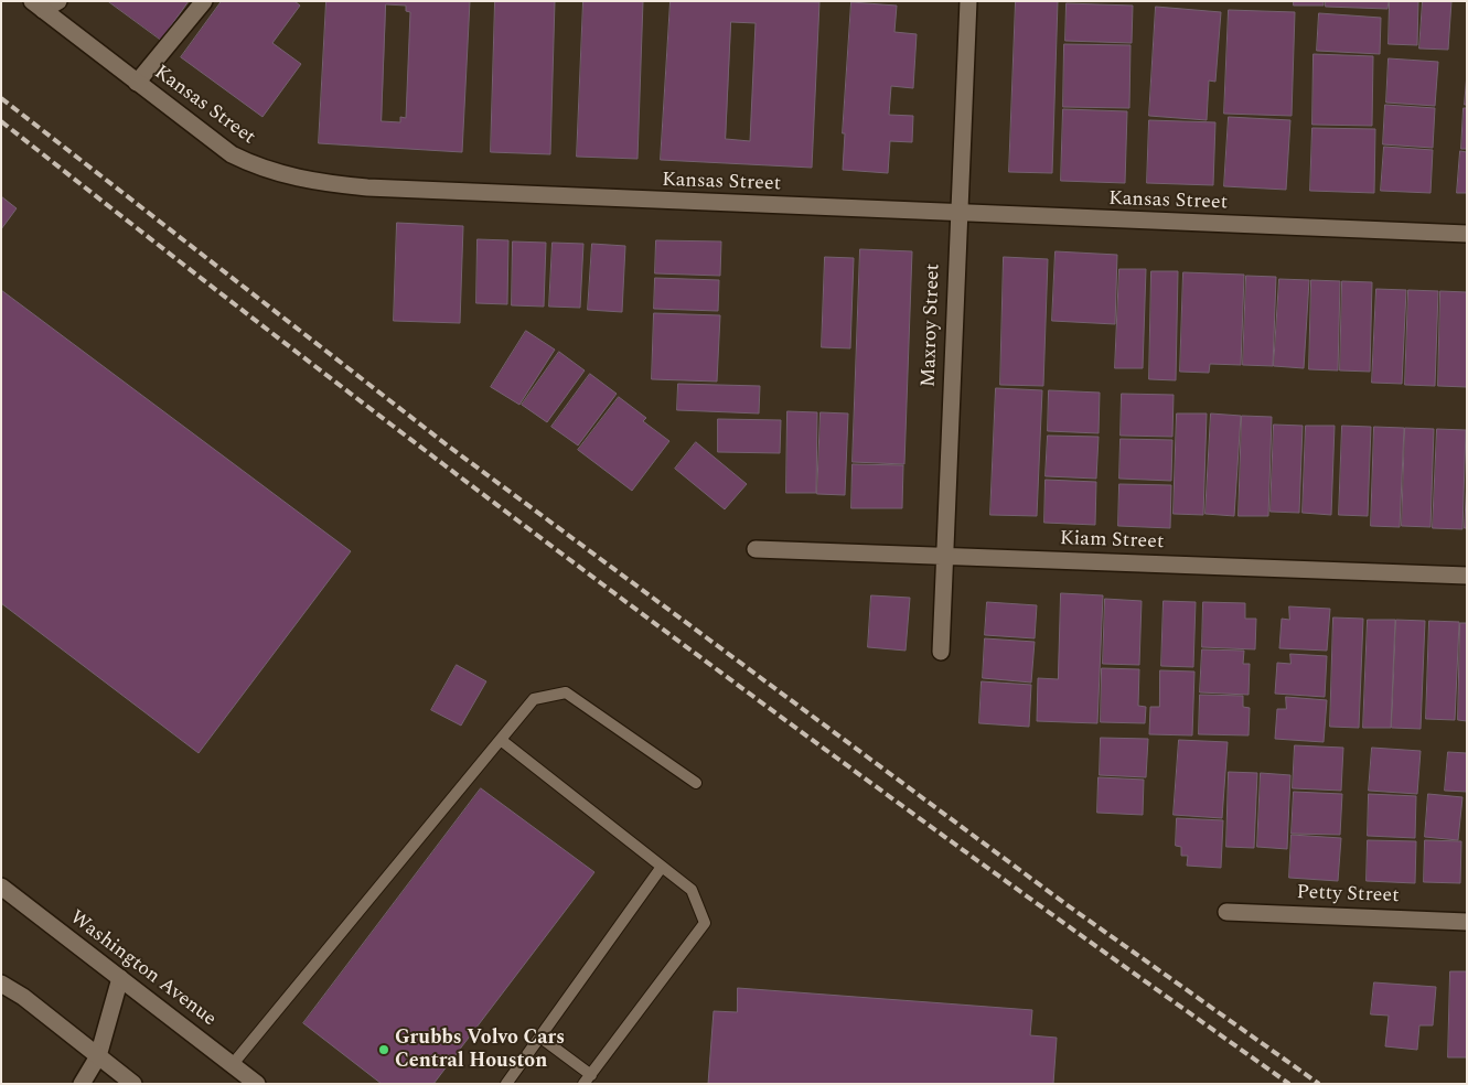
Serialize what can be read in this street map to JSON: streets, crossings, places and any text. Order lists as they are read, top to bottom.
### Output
{
  "streets": {
    "street": [
      "Kansas Street",
      "Maxroy Street",
      "Kiam Street",
      "Petty Street",
      "Washington Avenue"
    ]
  },
  "crossings": [
    ["Kansas Street", "Maxroy Street"],
    ["Maxroy Street", "Kiam Street"]
  ],
  "places": ["Grubbs Volvo Cars Central Houston"]
}
